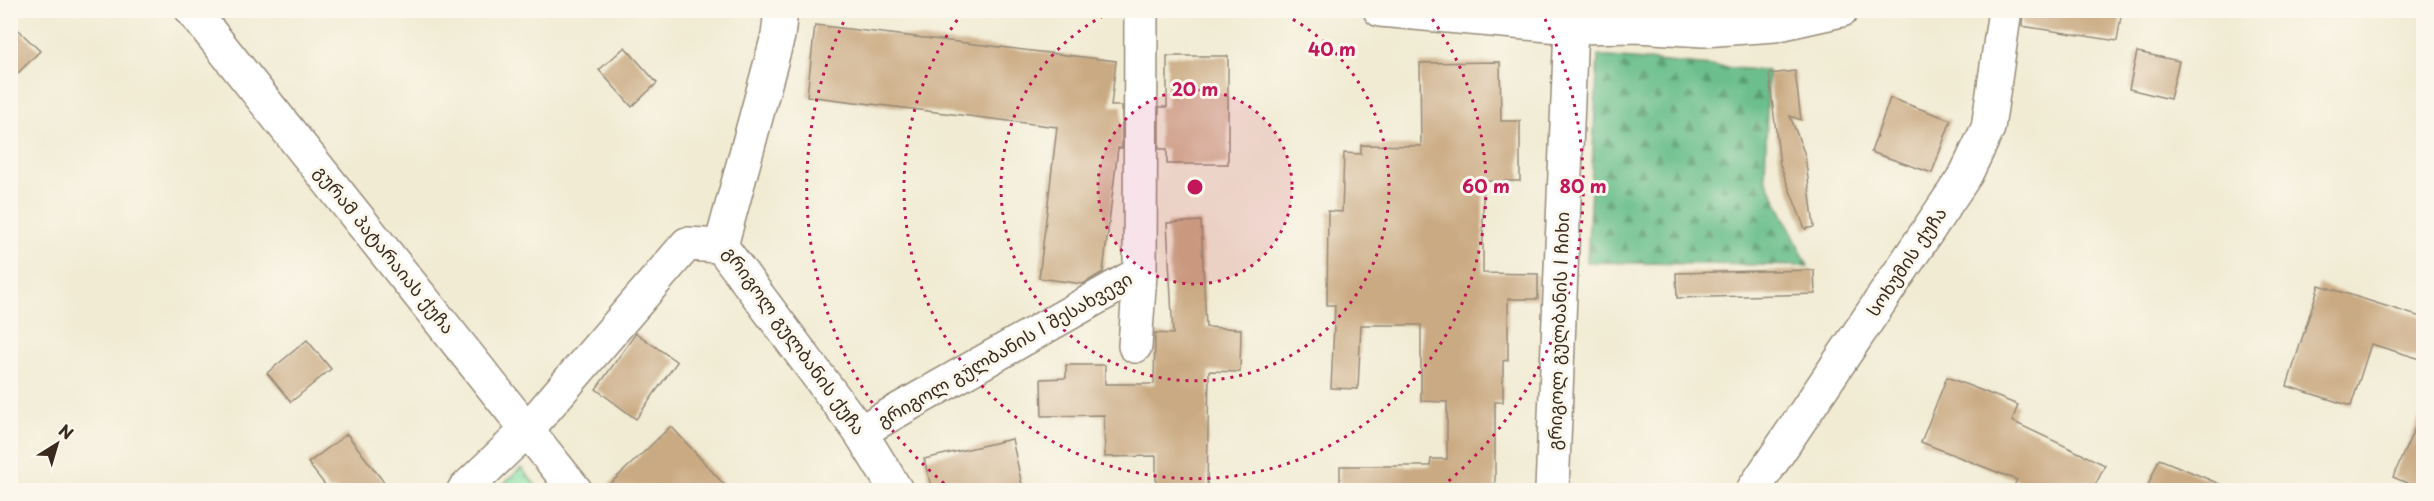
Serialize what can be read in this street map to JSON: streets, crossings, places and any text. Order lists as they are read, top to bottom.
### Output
{
  "streets": {
    "street": [
      "გურამ პატარაიას ქუჩა",
      "სოხუმის ქუჩა",
      "გრიგოლ გულბანის I ჩიხი",
      "გრიგოლ გულბანის ქუჩა",
      "გრიგოლ გულბანის I შესახვევი"
    ]
  },
  "crossings": [
    ["გრიგოლ გულბანის ქუჩა", "გრიგოლ გულბანის I შესახვევი"]
  ],
  "north": "top right",
  "rings": [
    "40 m",
    "20 m",
    "60 m",
    "80 m"
  ]
}
